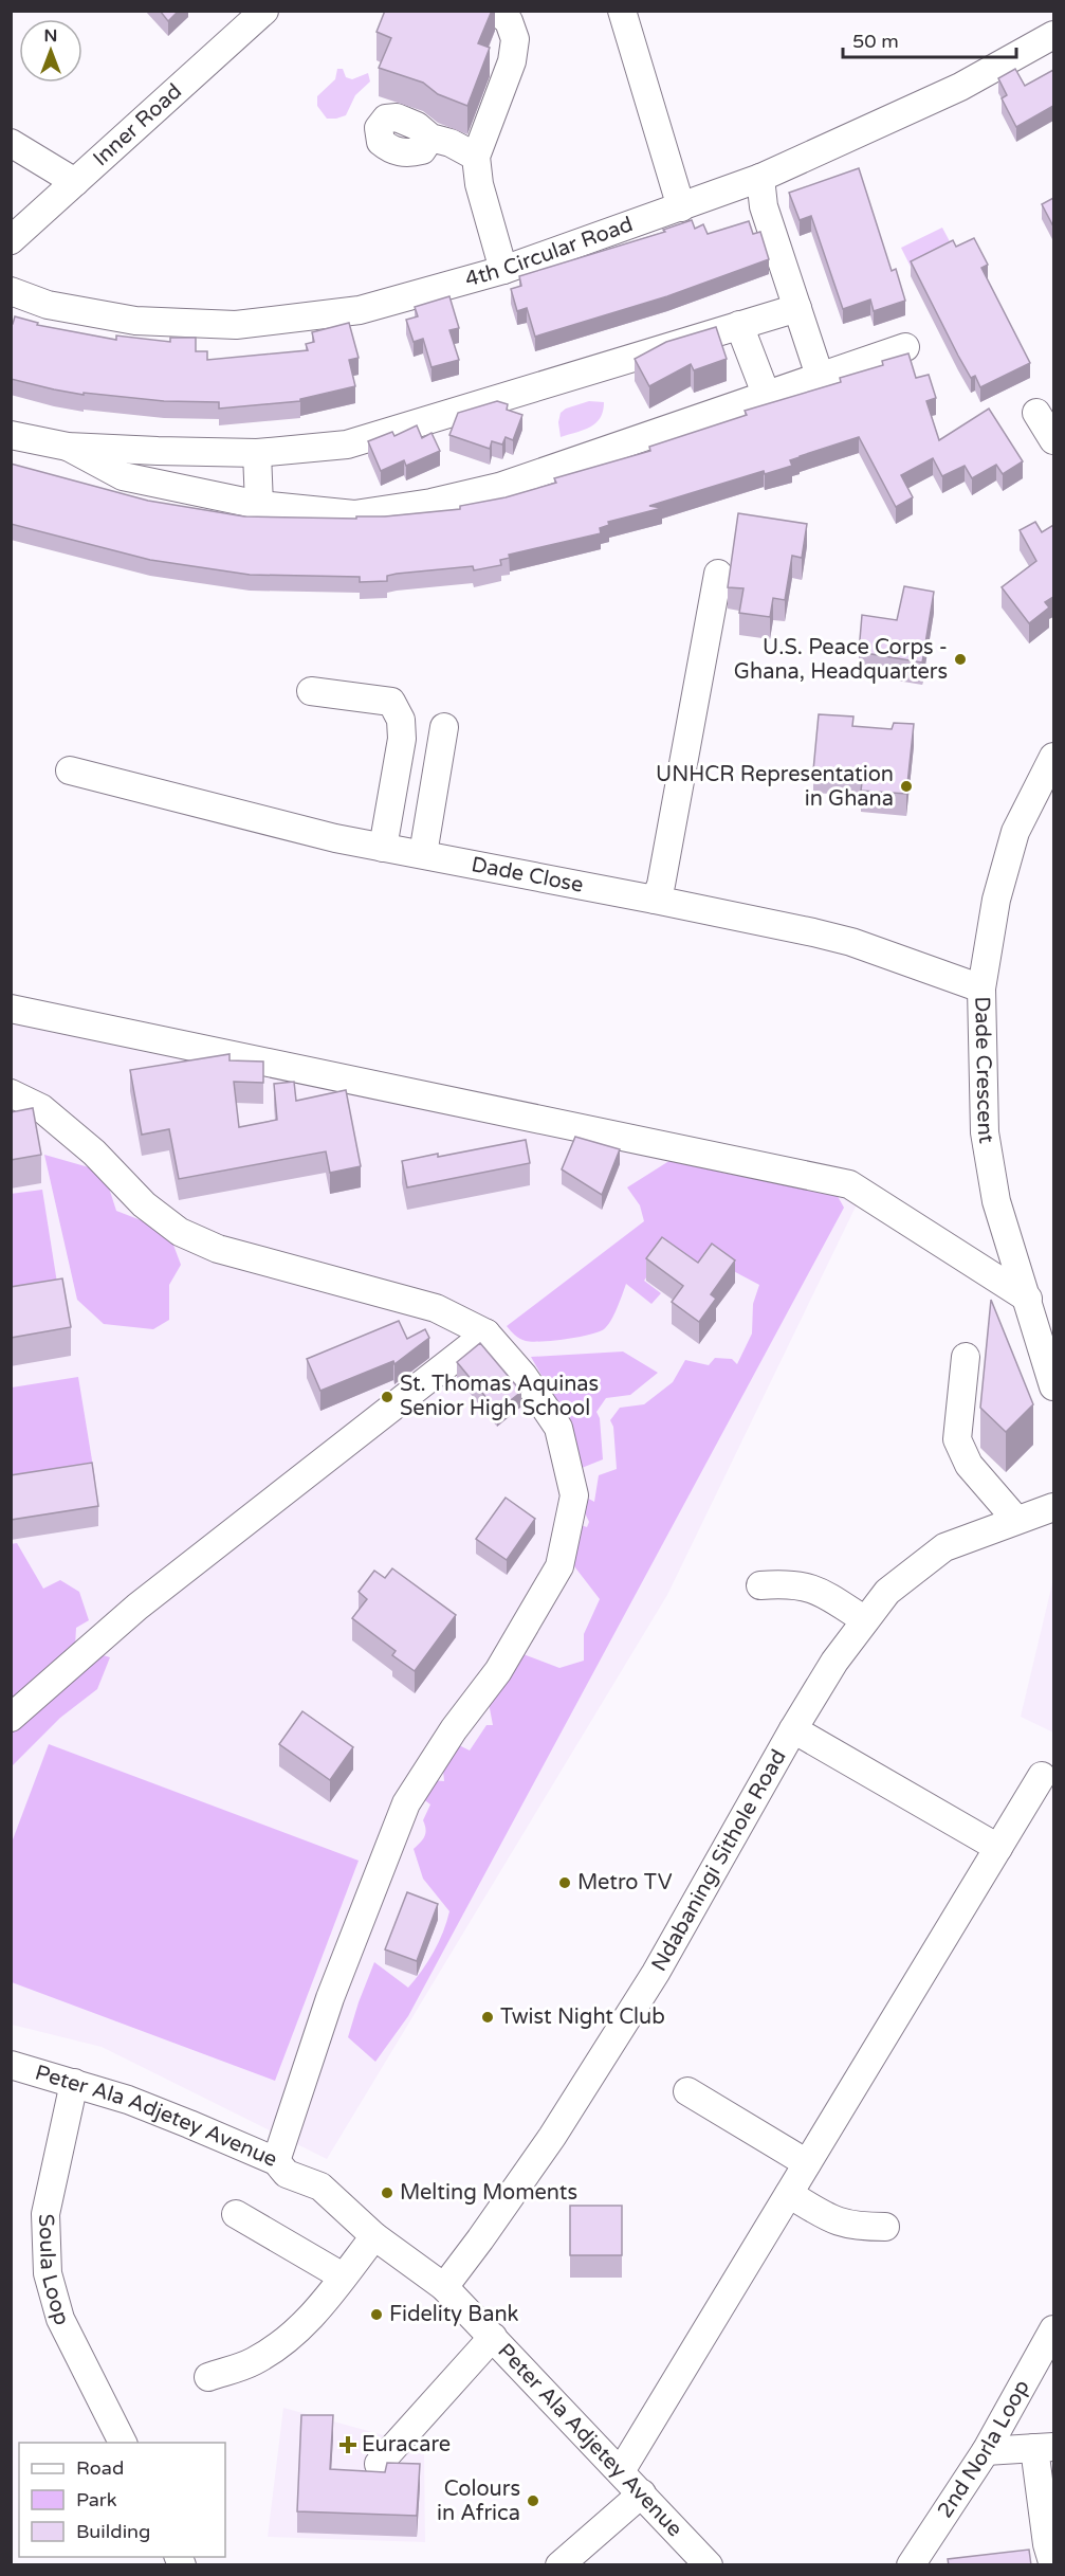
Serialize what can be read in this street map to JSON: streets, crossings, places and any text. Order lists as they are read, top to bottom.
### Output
{
  "streets": {
    "street": [
      "Inner Road",
      "4th Circular Road",
      "Dade Close",
      "Dade Crescent",
      "Ndabaningi Sithole Road",
      "Peter Ala Adjetey Avenue",
      "Soula Loop",
      "2nd Norla Loop"
    ]
  },
  "crossings": [
    ["Dade Close", "Dade Crescent"],
    ["Ndabaningi Sithole Road", "Peter Ala Adjetey Avenue"],
    ["Peter Ala Adjetey Avenue", "Soula Loop"]
  ],
  "places": {
    "other": [
      "U.S. Peace Corps - Ghana, Headquarters",
      "UNHCR Representation in Ghana",
      "St. Thomas Aquinas Senior High School",
      "Metro TV",
      "Twist Night Club",
      "Melting Moments",
      "Fidelity Bank",
      "Colours in Africa"
    ],
    "health": ["Euracare"]
  },
  "legend": ["Road", "Park", "Building"],
  "scale_bar": "50 m",
  "north": "top"
}
